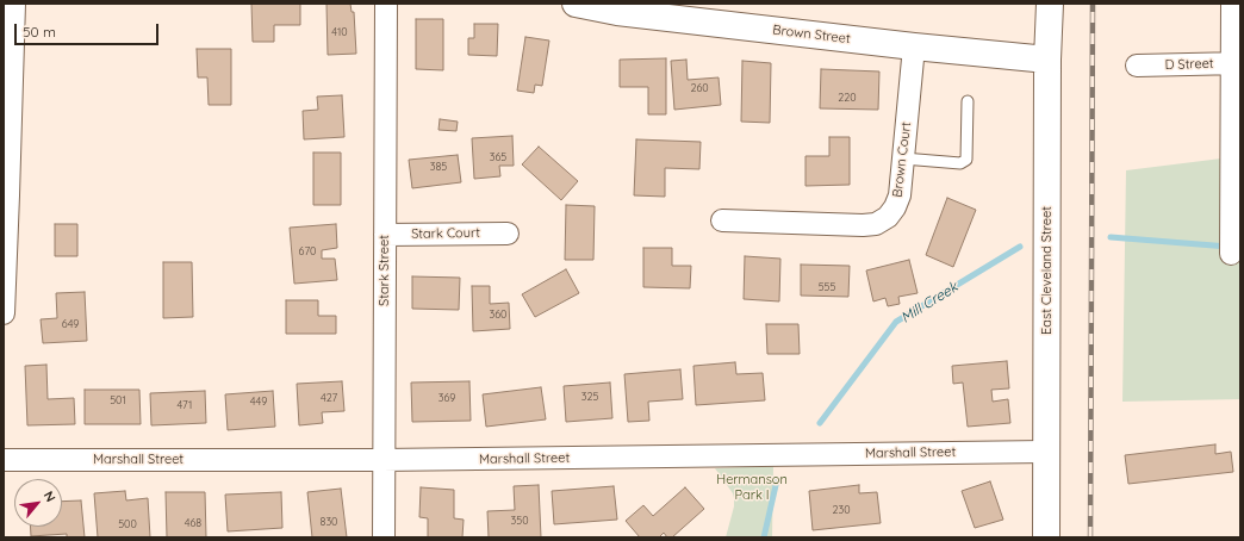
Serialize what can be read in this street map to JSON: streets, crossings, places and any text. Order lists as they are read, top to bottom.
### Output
{
  "streets": {
    "street": [
      "Brown Street",
      "D Street",
      "Brown Court",
      "Stark Court",
      "Stark Street",
      "East Cleveland Street",
      "Marshall Street"
    ]
  },
  "crossings": [
    ["Brown Street", "Brown Court"],
    ["Brown Street", "East Cleveland Street"],
    ["Stark Court", "Stark Street"],
    ["Stark Street", "Marshall Street"],
    ["East Cleveland Street", "Marshall Street"]
  ],
  "water": ["Mill Creek"],
  "parks": ["Hermanson Park I"],
  "house_numbers": [
    "410",
    "260",
    "220",
    "365",
    "385",
    "670",
    "555",
    "360",
    "649",
    "325",
    "427",
    "369",
    "501",
    "449",
    "471",
    "230",
    "350",
    "830",
    "468",
    "500"
  ],
  "scale_bar": "50 m",
  "north": "top right"
}
